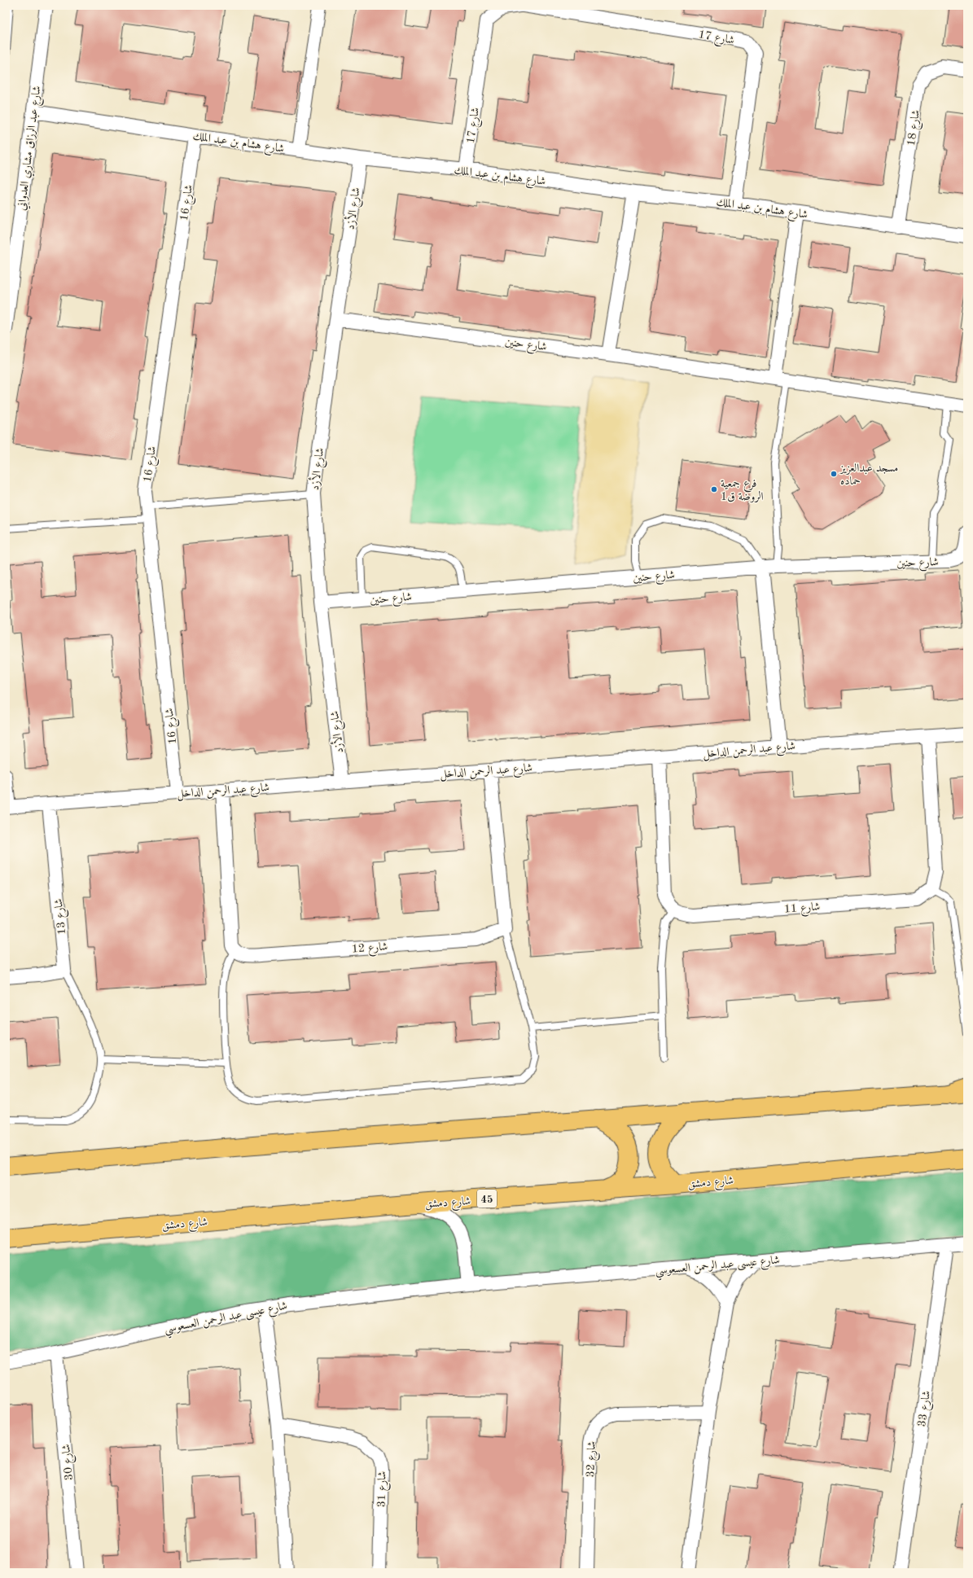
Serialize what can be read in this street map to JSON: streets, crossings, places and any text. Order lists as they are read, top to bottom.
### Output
{
  "streets": {
    "main road": ["شارع دمشق", "45"],
    "street": [
      "شارع 17",
      "شارع 18",
      "شارع هشام بن عبد الملك",
      "شارع عبد الرزاق مشاري العدواني",
      "شارع 16",
      "شارع الأزد",
      "شارع حنين",
      "شارع عبد الرحمن الداخل",
      "شارع 11",
      "شارع 13",
      "شارع 12",
      "شارع عيسى عبد الرحمن العسعوسي",
      "شارع 33",
      "شارع 32",
      "شارع 30",
      "شارع 31"
    ]
  },
  "crossings": [
    ["شارع 17", "شارع هشام بن عبد الملك"],
    ["شارع 18", "شارع هشام بن عبد الملك"],
    ["شارع هشام بن عبد الملك", "شارع عبد الرزاق مشاري العدواني"],
    ["شارع هشام بن عبد الملك", "شارع 16"],
    ["شارع هشام بن عبد الملك", "شارع الأزد"],
    ["شارع 16", "شارع عبد الرحمن الداخل"],
    ["شارع الأزد", "شارع حنين"],
    ["شارع الأزد", "شارع عبد الرحمن الداخل"],
    ["شارع عبد الرحمن الداخل", "شارع 13"],
    ["شارع عيسى عبد الرحمن العسعوسي", "شارع 33"],
    ["شارع عيسى عبد الرحمن العسعوسي", "شارع 30"]
  ],
  "places": ["مسجد عبدالعزيز حماده", "فرع جمعية الروضة ق1"]
}
